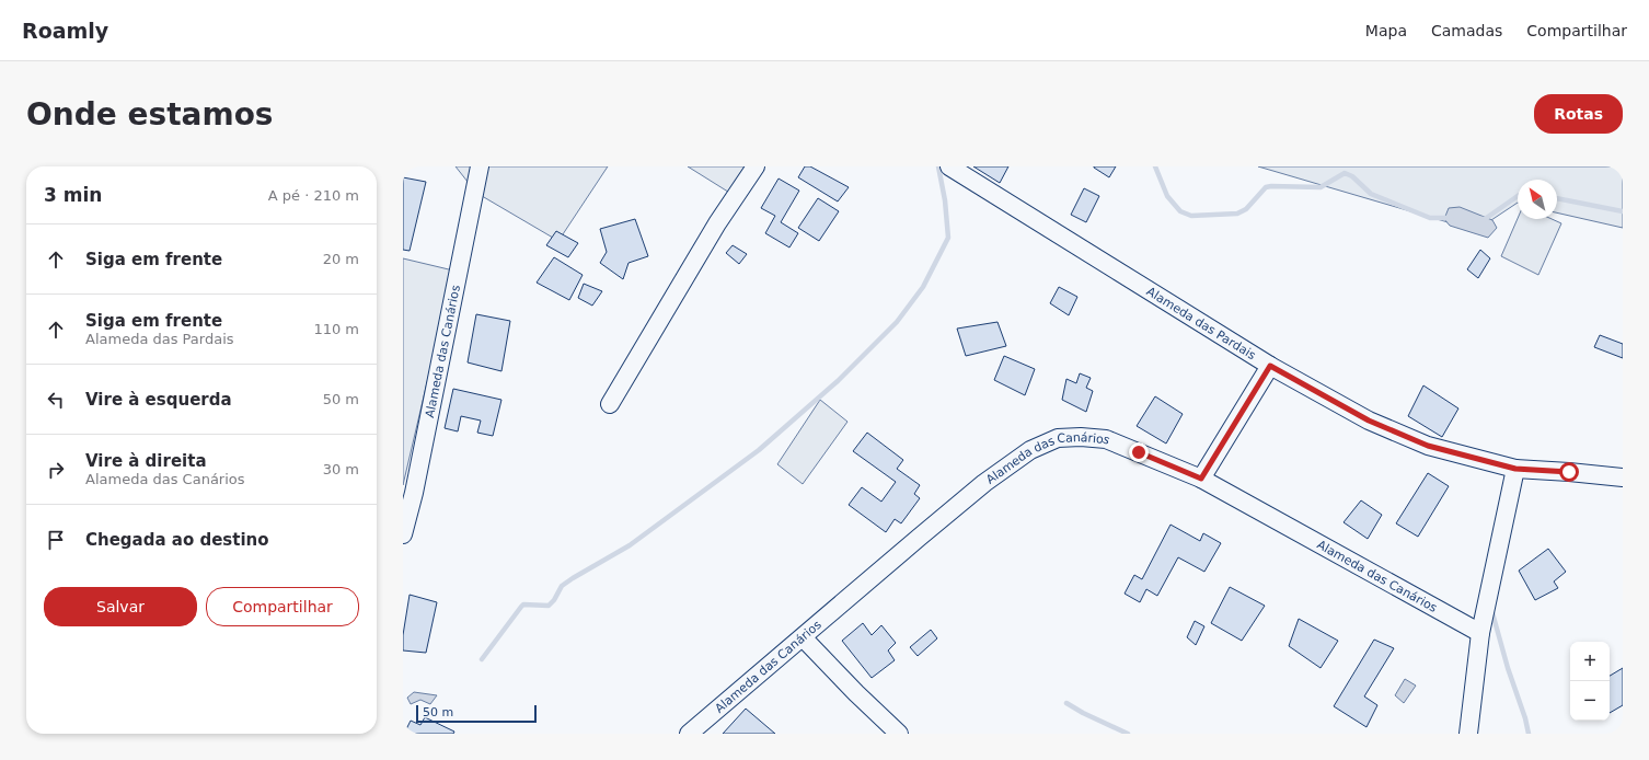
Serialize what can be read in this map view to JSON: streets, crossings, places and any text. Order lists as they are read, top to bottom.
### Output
{
  "streets": {
    "street": ["Alameda das Pardais", "Alameda das Canários"]
  },
  "scale_bar": "50 m",
  "north": "top left",
  "page": {
    "header": "Roamly",
    "nav": ["Mapa", "Camadas", "Compartilhar"],
    "buttons": [
      "Rotas",
      ["Salvar", "Compartilhar"]
    ],
    "title": "Onde estamos",
    "heading": ["3 min", "A pé · 210 m"],
    "list": [
      ["Siga em frente", "20 m"],
      ["Siga em frente", "Alameda das Pardais", "110 m"],
      ["Vire à esquerda", "50 m"],
      ["Vire à direita", "Alameda das Canários", "30 m"],
      "Chegada ao destino"
    ],
    "map_buttons": ["+", "−"],
    "scale": "50 m"
  }
}
